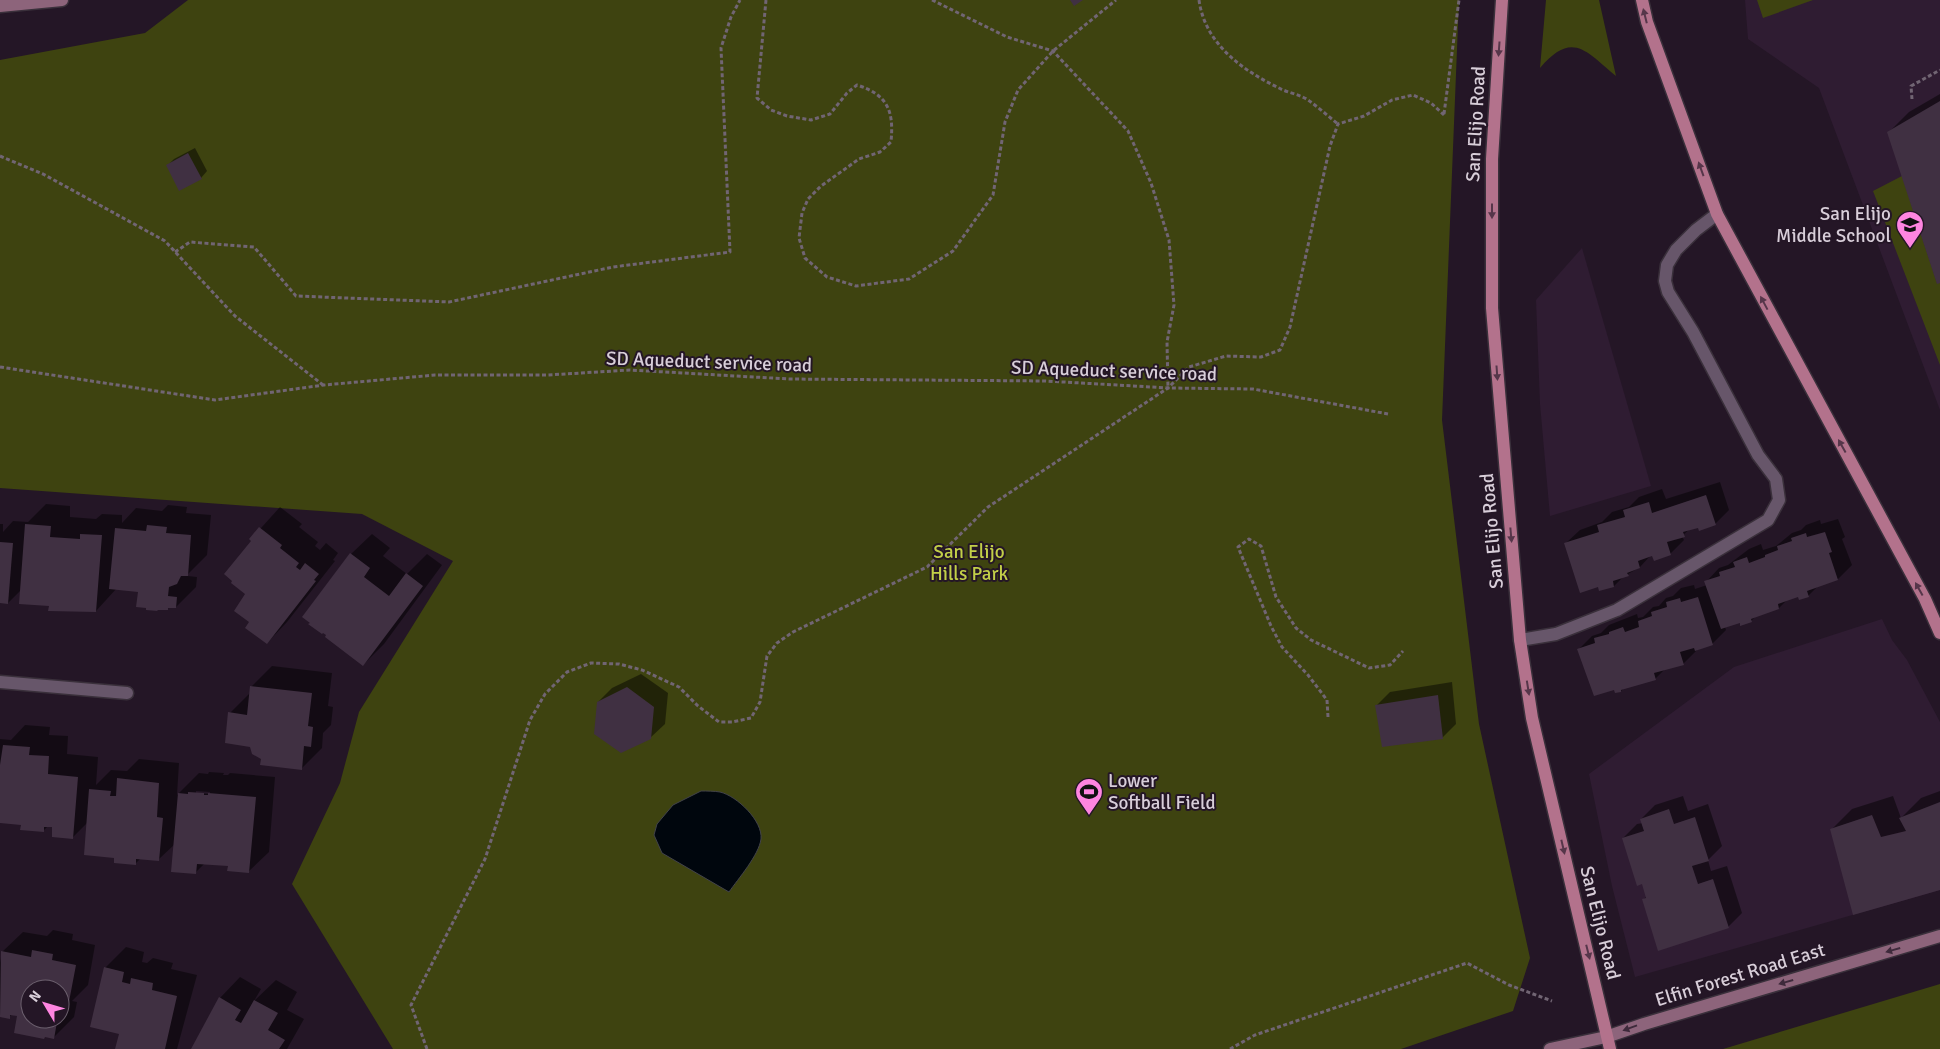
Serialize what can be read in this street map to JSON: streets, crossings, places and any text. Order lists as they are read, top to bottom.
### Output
{
  "streets": {
    "main road": ["San Elijo Road", "Elfin Forest Road East"],
    "path": ["SD Aqueduct service road"]
  },
  "crossings": [
    ["San Elijo Road", "Elfin Forest Road East"]
  ],
  "one_way": ["San Elijo Road", "Elfin Forest Road East"],
  "parks": ["San Elijo Hills Park"],
  "places": {
    "school or university": ["San Elijo Middle School"],
    "sports": ["Lower Softball Field"]
  },
  "north": "top left"
}
